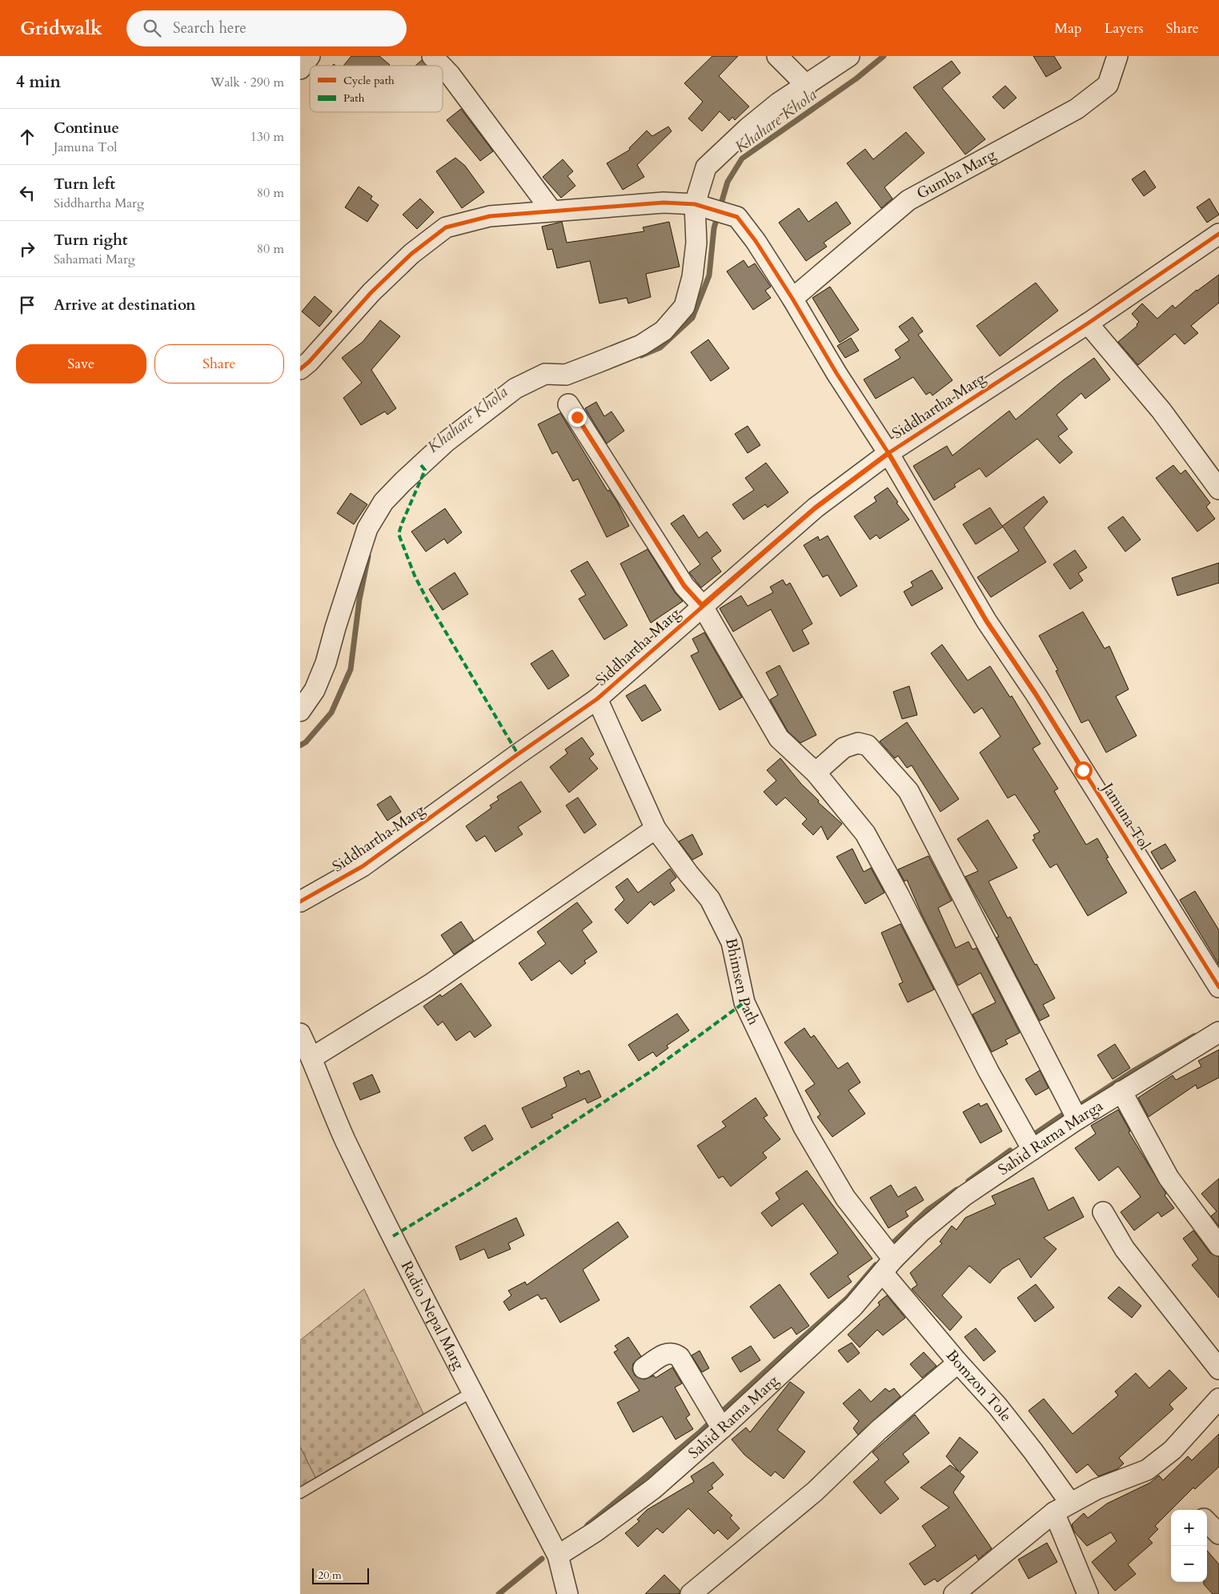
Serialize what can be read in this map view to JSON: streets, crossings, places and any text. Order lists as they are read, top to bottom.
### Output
{
  "streets": {
    "street": [
      "Gumba Marg",
      "Siddhartha Marg",
      "Jamuna Tol",
      "Bhimsen Path",
      "Sahid Ratna Marga",
      "Radio Nepal Marg",
      "Bomzon Tole",
      "Sahid Ratna Marg"
    ]
  },
  "crossings": [
    ["Gumba Marg", "Jamuna Tol"],
    ["Siddhartha Marg", "Jamuna Tol"],
    ["Siddhartha Marg", "Bhimsen Path"],
    ["Bhimsen Path", "Sahid Ratna Marga"],
    ["Bhimsen Path", "Bomzon Tole"],
    ["Bhimsen Path", "Sahid Ratna Marg"],
    ["Sahid Ratna Marga", "Bomzon Tole"],
    ["Sahid Ratna Marga", "Sahid Ratna Marg"],
    ["Radio Nepal Marg", "Sahid Ratna Marg"],
    ["Bomzon Tole", "Sahid Ratna Marg"]
  ],
  "water": ["Khahare Khola"],
  "legend": ["Cycle path", "Path"],
  "scale_bar": "20 m",
  "page": {
    "header": "Gridwalk",
    "search": "Search here",
    "nav": ["Map", "Layers", "Share"],
    "heading": ["4 min", "Walk · 290 m"],
    "list": [
      ["Continue", "Jamuna Tol", "130 m"],
      ["Turn left", "Siddhartha Marg", "80 m"],
      ["Turn right", "Sahamati Marg", "80 m"],
      "Arrive at destination"
    ],
    "buttons": ["Save", "Share"],
    "map_buttons": ["+", "−"],
    "scale": "20 m"
  }
}
